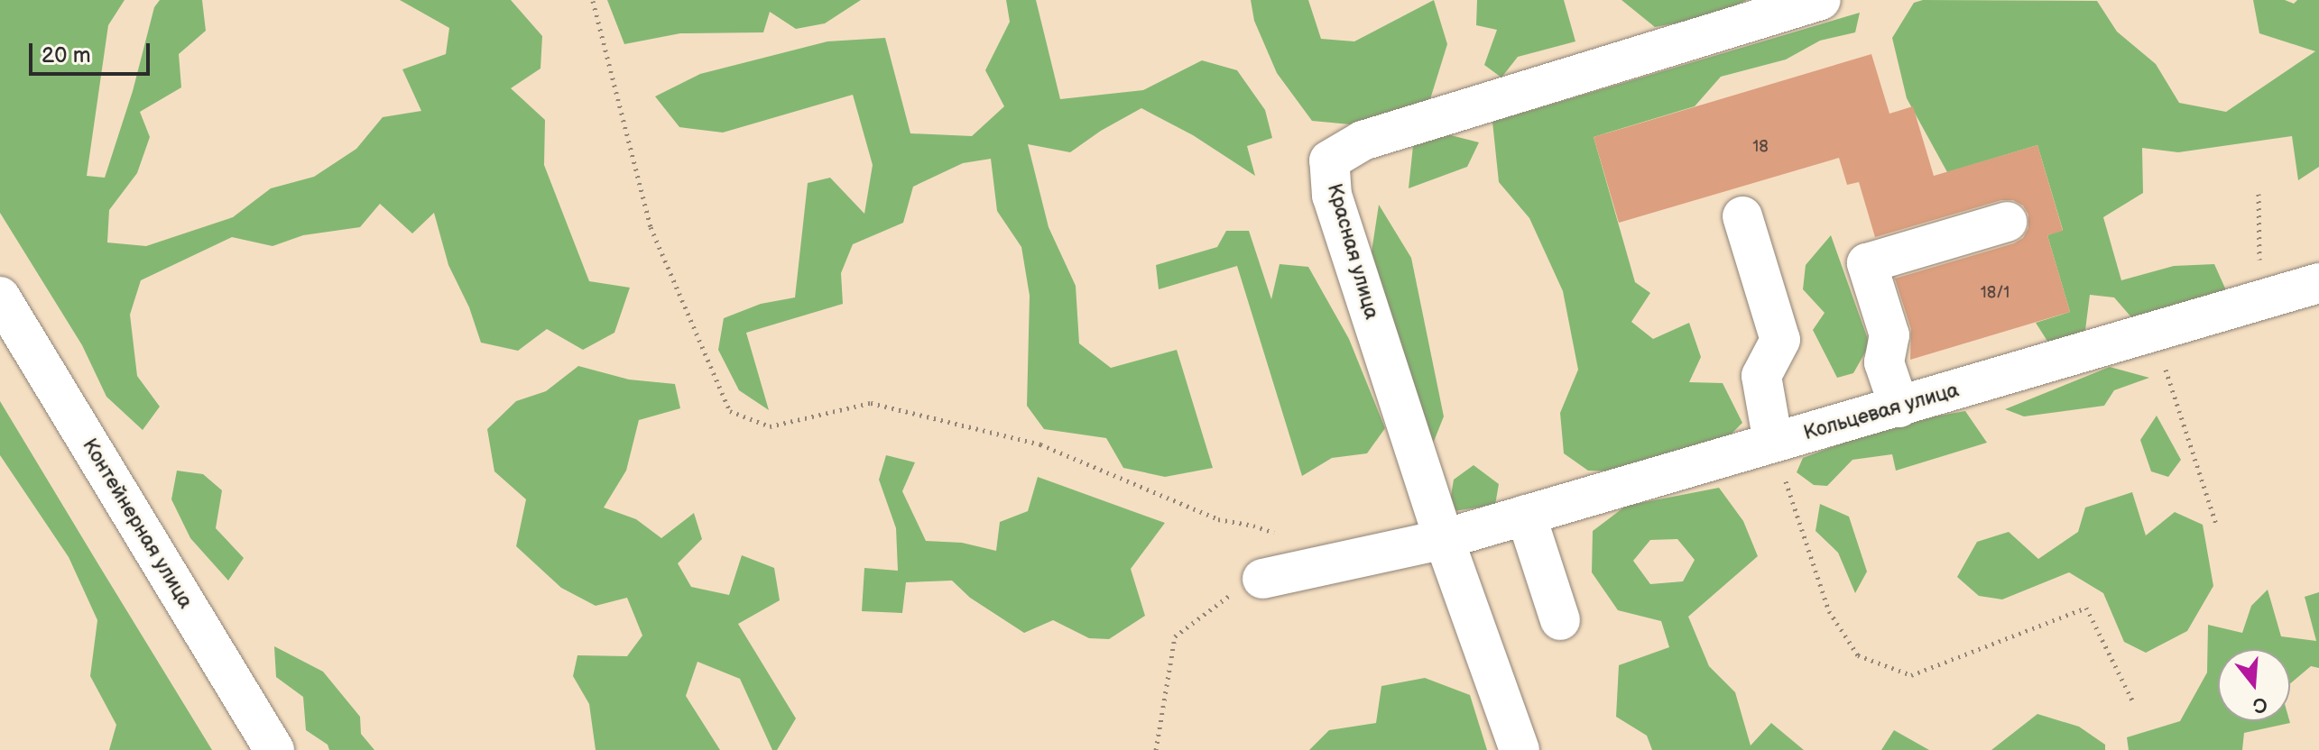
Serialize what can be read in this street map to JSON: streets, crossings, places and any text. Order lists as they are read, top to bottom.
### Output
{
  "streets": {
    "street": ["Красная улица", "Кольцевая улица", "Контейнерная улица"]
  },
  "crossings": [
    ["Красная улица", "Кольцевая улица"]
  ],
  "house_numbers": ["18", "18/1"],
  "scale_bar": "20 m",
  "north": "bottom"
}
